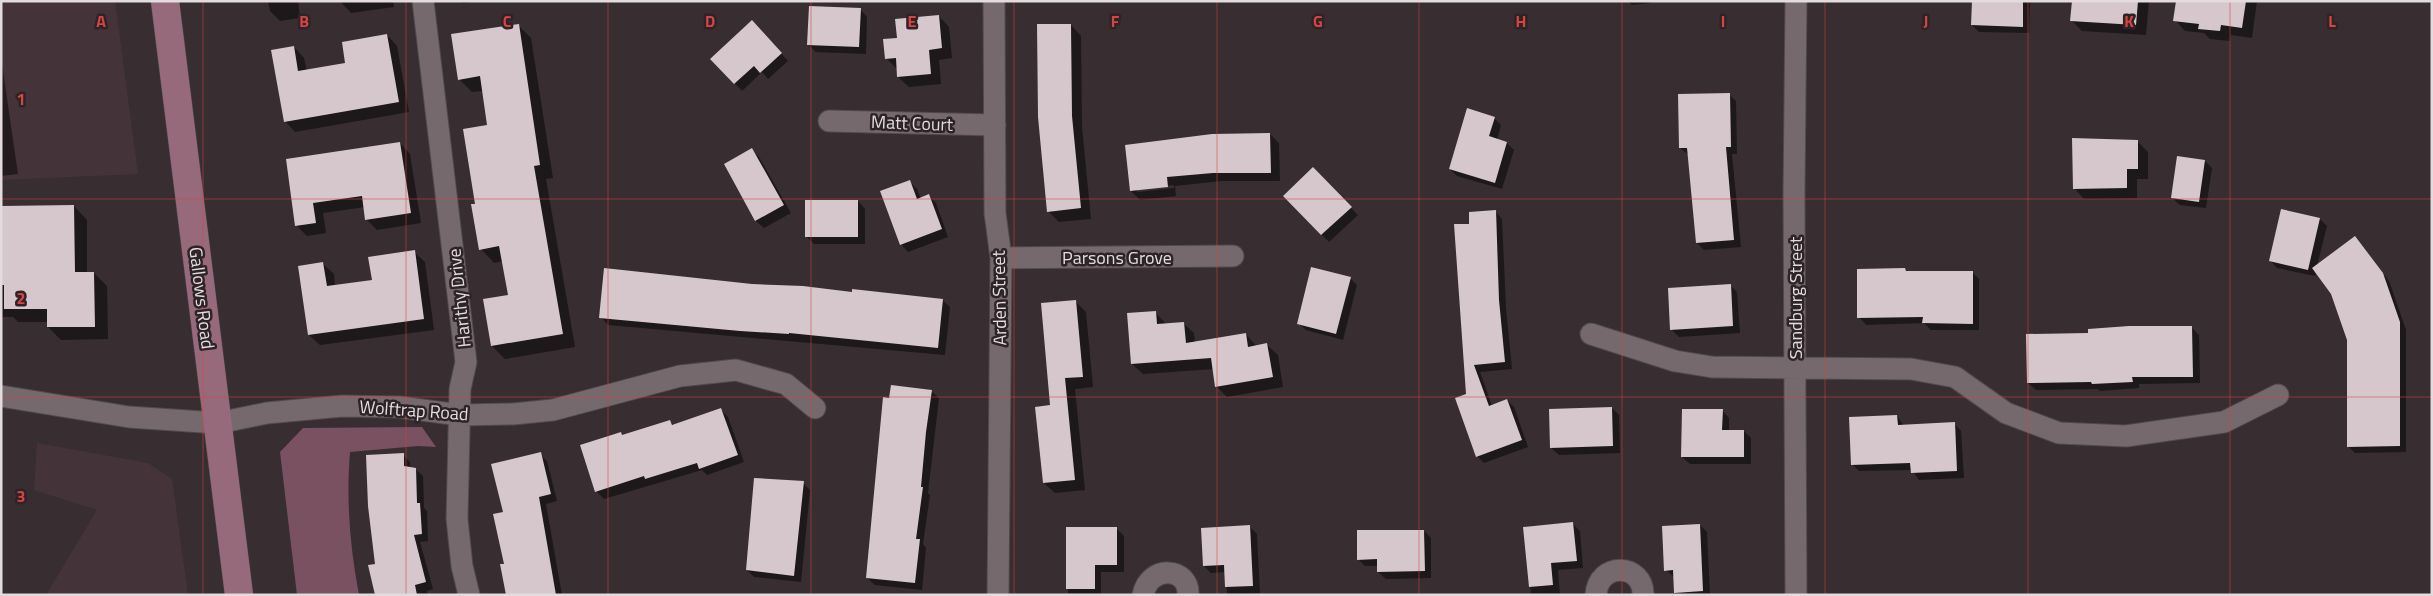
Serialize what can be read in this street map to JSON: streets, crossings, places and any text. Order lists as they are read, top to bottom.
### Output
{
  "streets": {
    "main road": ["Gallows Road"],
    "street": [
      "Matt Court",
      "Parsons Grove",
      "Harithy Drive",
      "Arden Street",
      "Sandburg Street",
      "Wolftrap Road"
    ]
  },
  "crossings": [
    ["Matt Court", "Arden Street"],
    ["Parsons Grove", "Arden Street"],
    ["Gallows Road", "Wolftrap Road"],
    ["Harithy Drive", "Wolftrap Road"]
  ],
  "grid": {
    "columns": [
      "A",
      "B",
      "C",
      "D",
      "E",
      "F",
      "G",
      "H",
      "I",
      "J",
      "K",
      "L"
    ],
    "rows": ["1", "2", "3"]
  }
}
